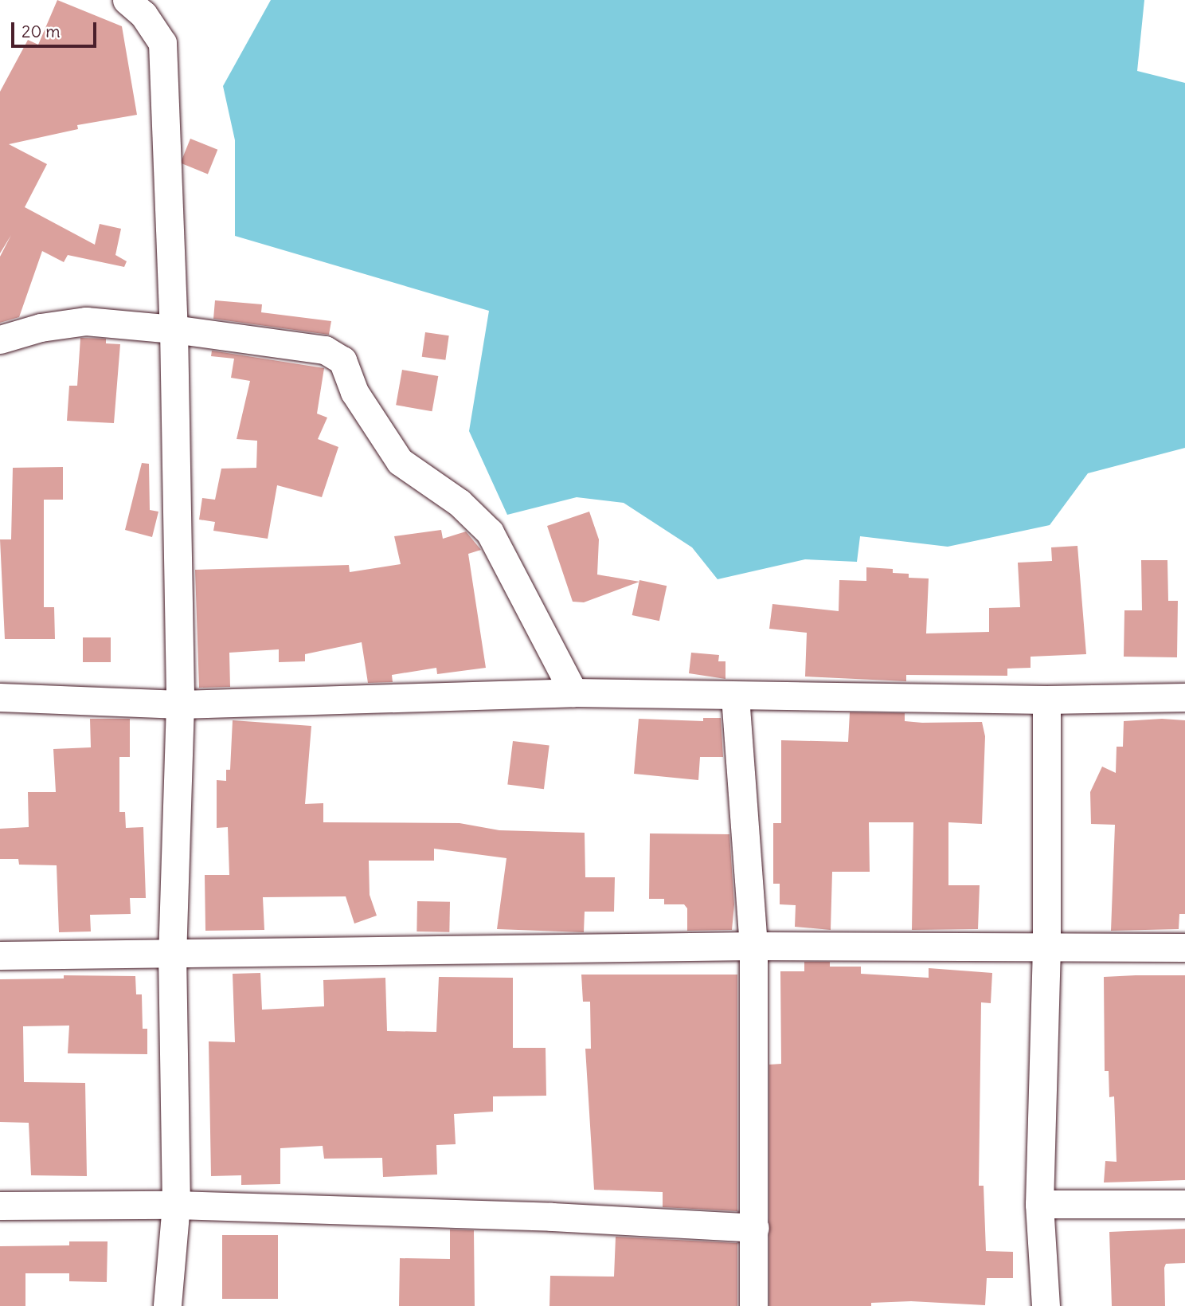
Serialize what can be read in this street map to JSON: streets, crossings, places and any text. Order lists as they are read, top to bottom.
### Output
{
  "scale_bar": "20 m"
}
